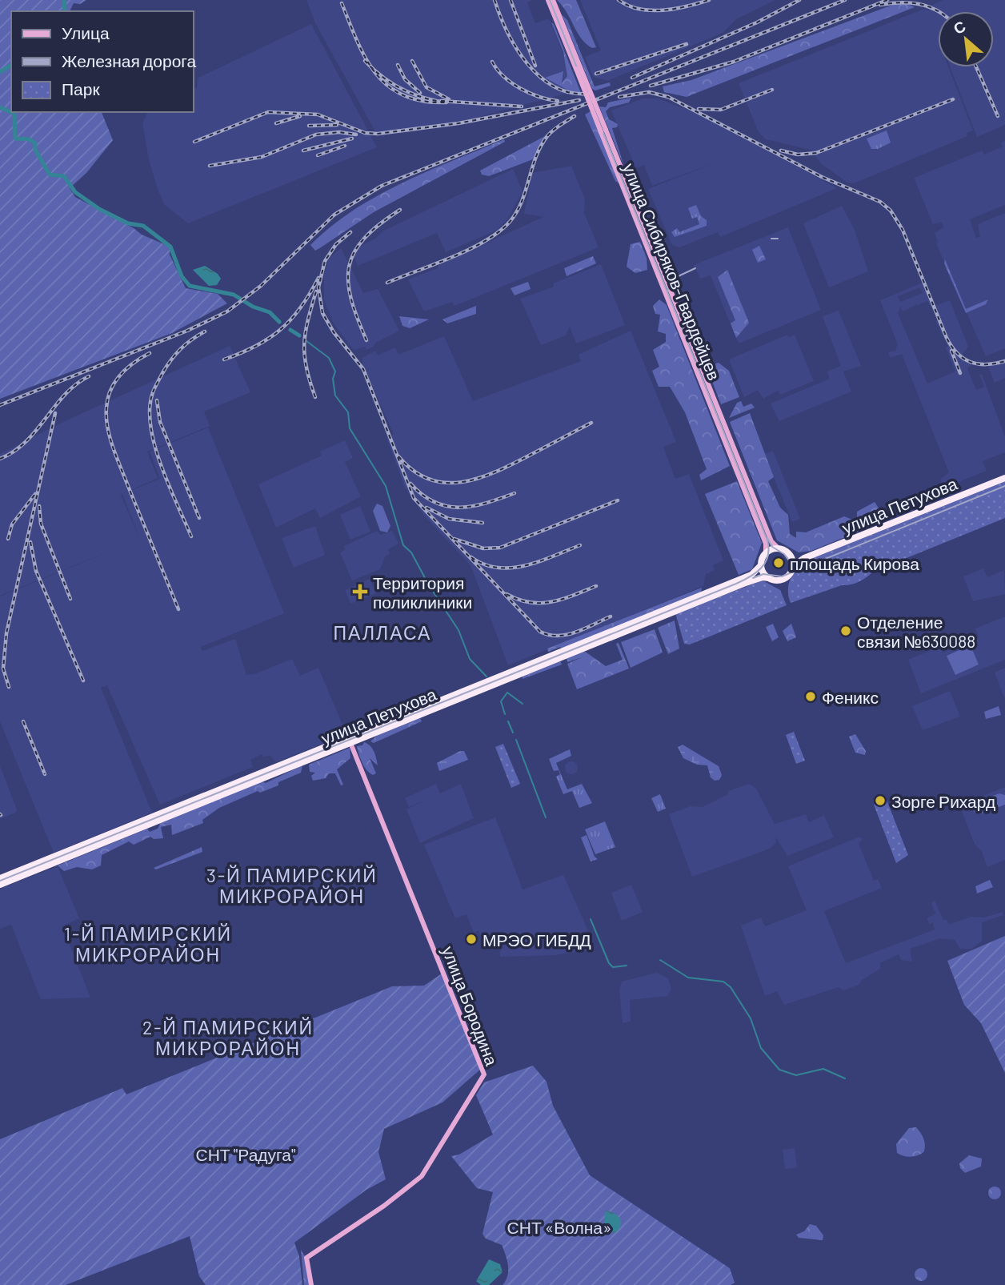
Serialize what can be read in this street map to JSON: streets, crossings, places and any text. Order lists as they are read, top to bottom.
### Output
{
  "streets": {
    "highway": ["улица Петухова"],
    "main road": ["улица Сибиряков-Гвардейцев", "улица Бородина"]
  },
  "crossings": [
    ["улица Сибиряков-Гвардейцев", "улица Петухова"],
    ["улица Петухова", "улица Бородина"]
  ],
  "districts": [
    "ПАЛЛАСА",
    "3-Й ПАМИРСКИЙ МИКРОРАЙОН",
    "1-Й ПАМИРСКИЙ МИКРОРАЙОН",
    "2-Й ПАМИРСКИЙ МИКРОРАЙОН"
  ],
  "parks": ["СНТ \"Радуга\"", "СНТ «Волна»"],
  "places": {
    "other": [
      "площадь Кирова",
      "Отделение связи №630088",
      "Феникс",
      "Зорге Рихард",
      "МРЭО ГИБДД"
    ],
    "health": ["Территория поликлиники"]
  },
  "legend": ["Улица", "Железная дорога", "Парк"],
  "north": "top left"
}
